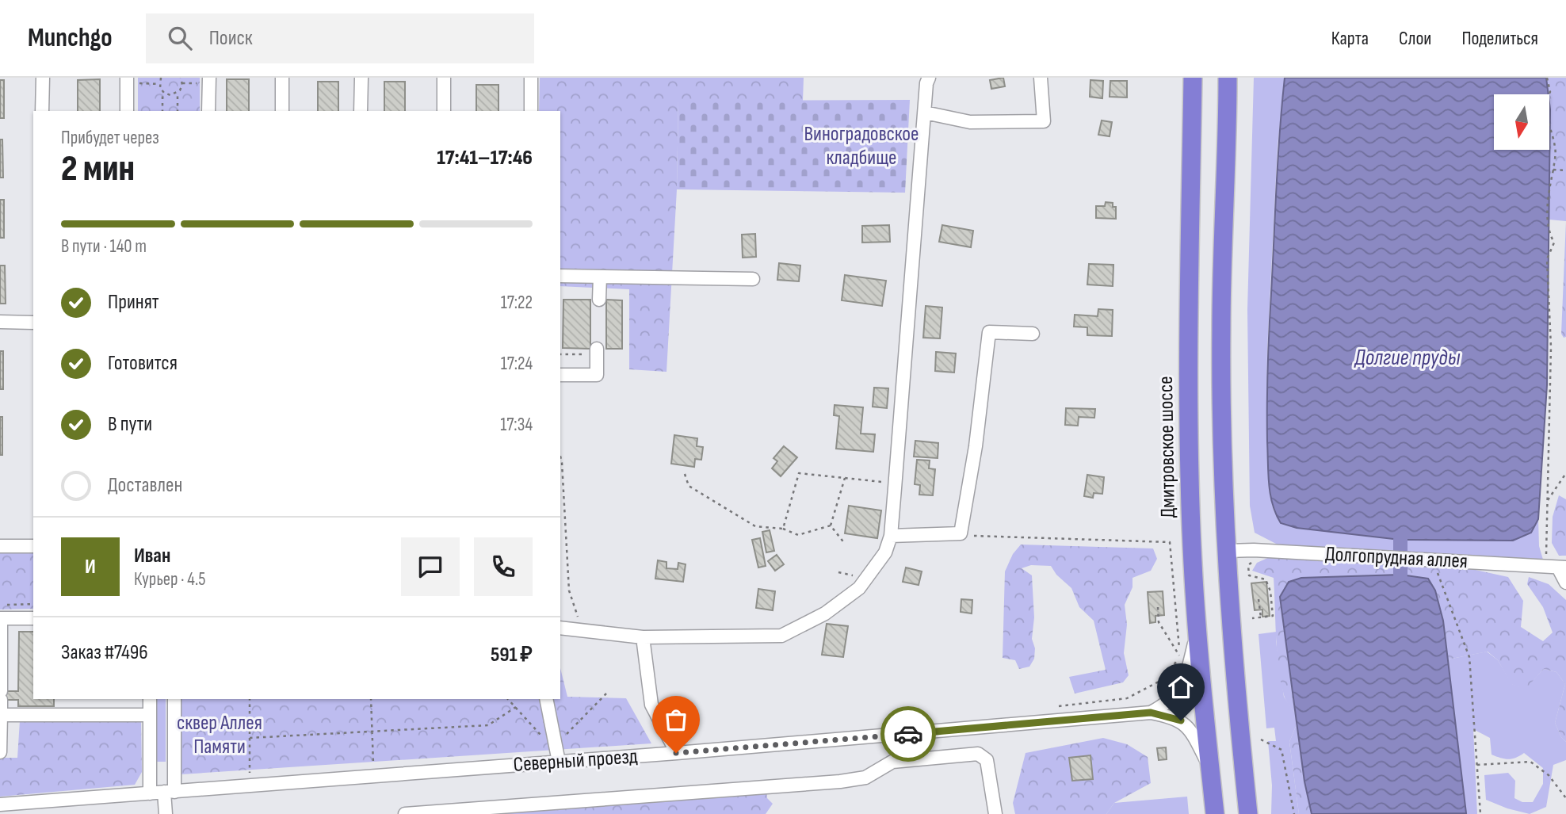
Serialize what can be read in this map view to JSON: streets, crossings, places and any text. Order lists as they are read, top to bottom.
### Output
{
  "streets": {
    "highway": ["Дмитровское шоссе"],
    "street": ["Долгопрудная аллея", "Северный проезд"]
  },
  "water": ["Долгие пруды"],
  "parks": ["Виноградовское кладбище", "сквер Аллея Памяти"],
  "north": "bottom",
  "page": {
    "header": "Munchgo",
    "search": "Поиск",
    "nav": ["Карта", "Слои", "Поделиться"],
    "heading": ["2 мин", "Прибудет через", "17:41–17:46"],
    "panel": [
      "Иван",
      "Курьер · 4.5",
      "Заказ #7496",
      "591 ₽"
    ],
    "bar": "В пути · 140 m",
    "list": [
      ["Принят", "17:22"],
      ["Готовится", "17:24"],
      ["В пути", "17:34"],
      "Доставлен"
    ],
    "round": "И"
  }
}
